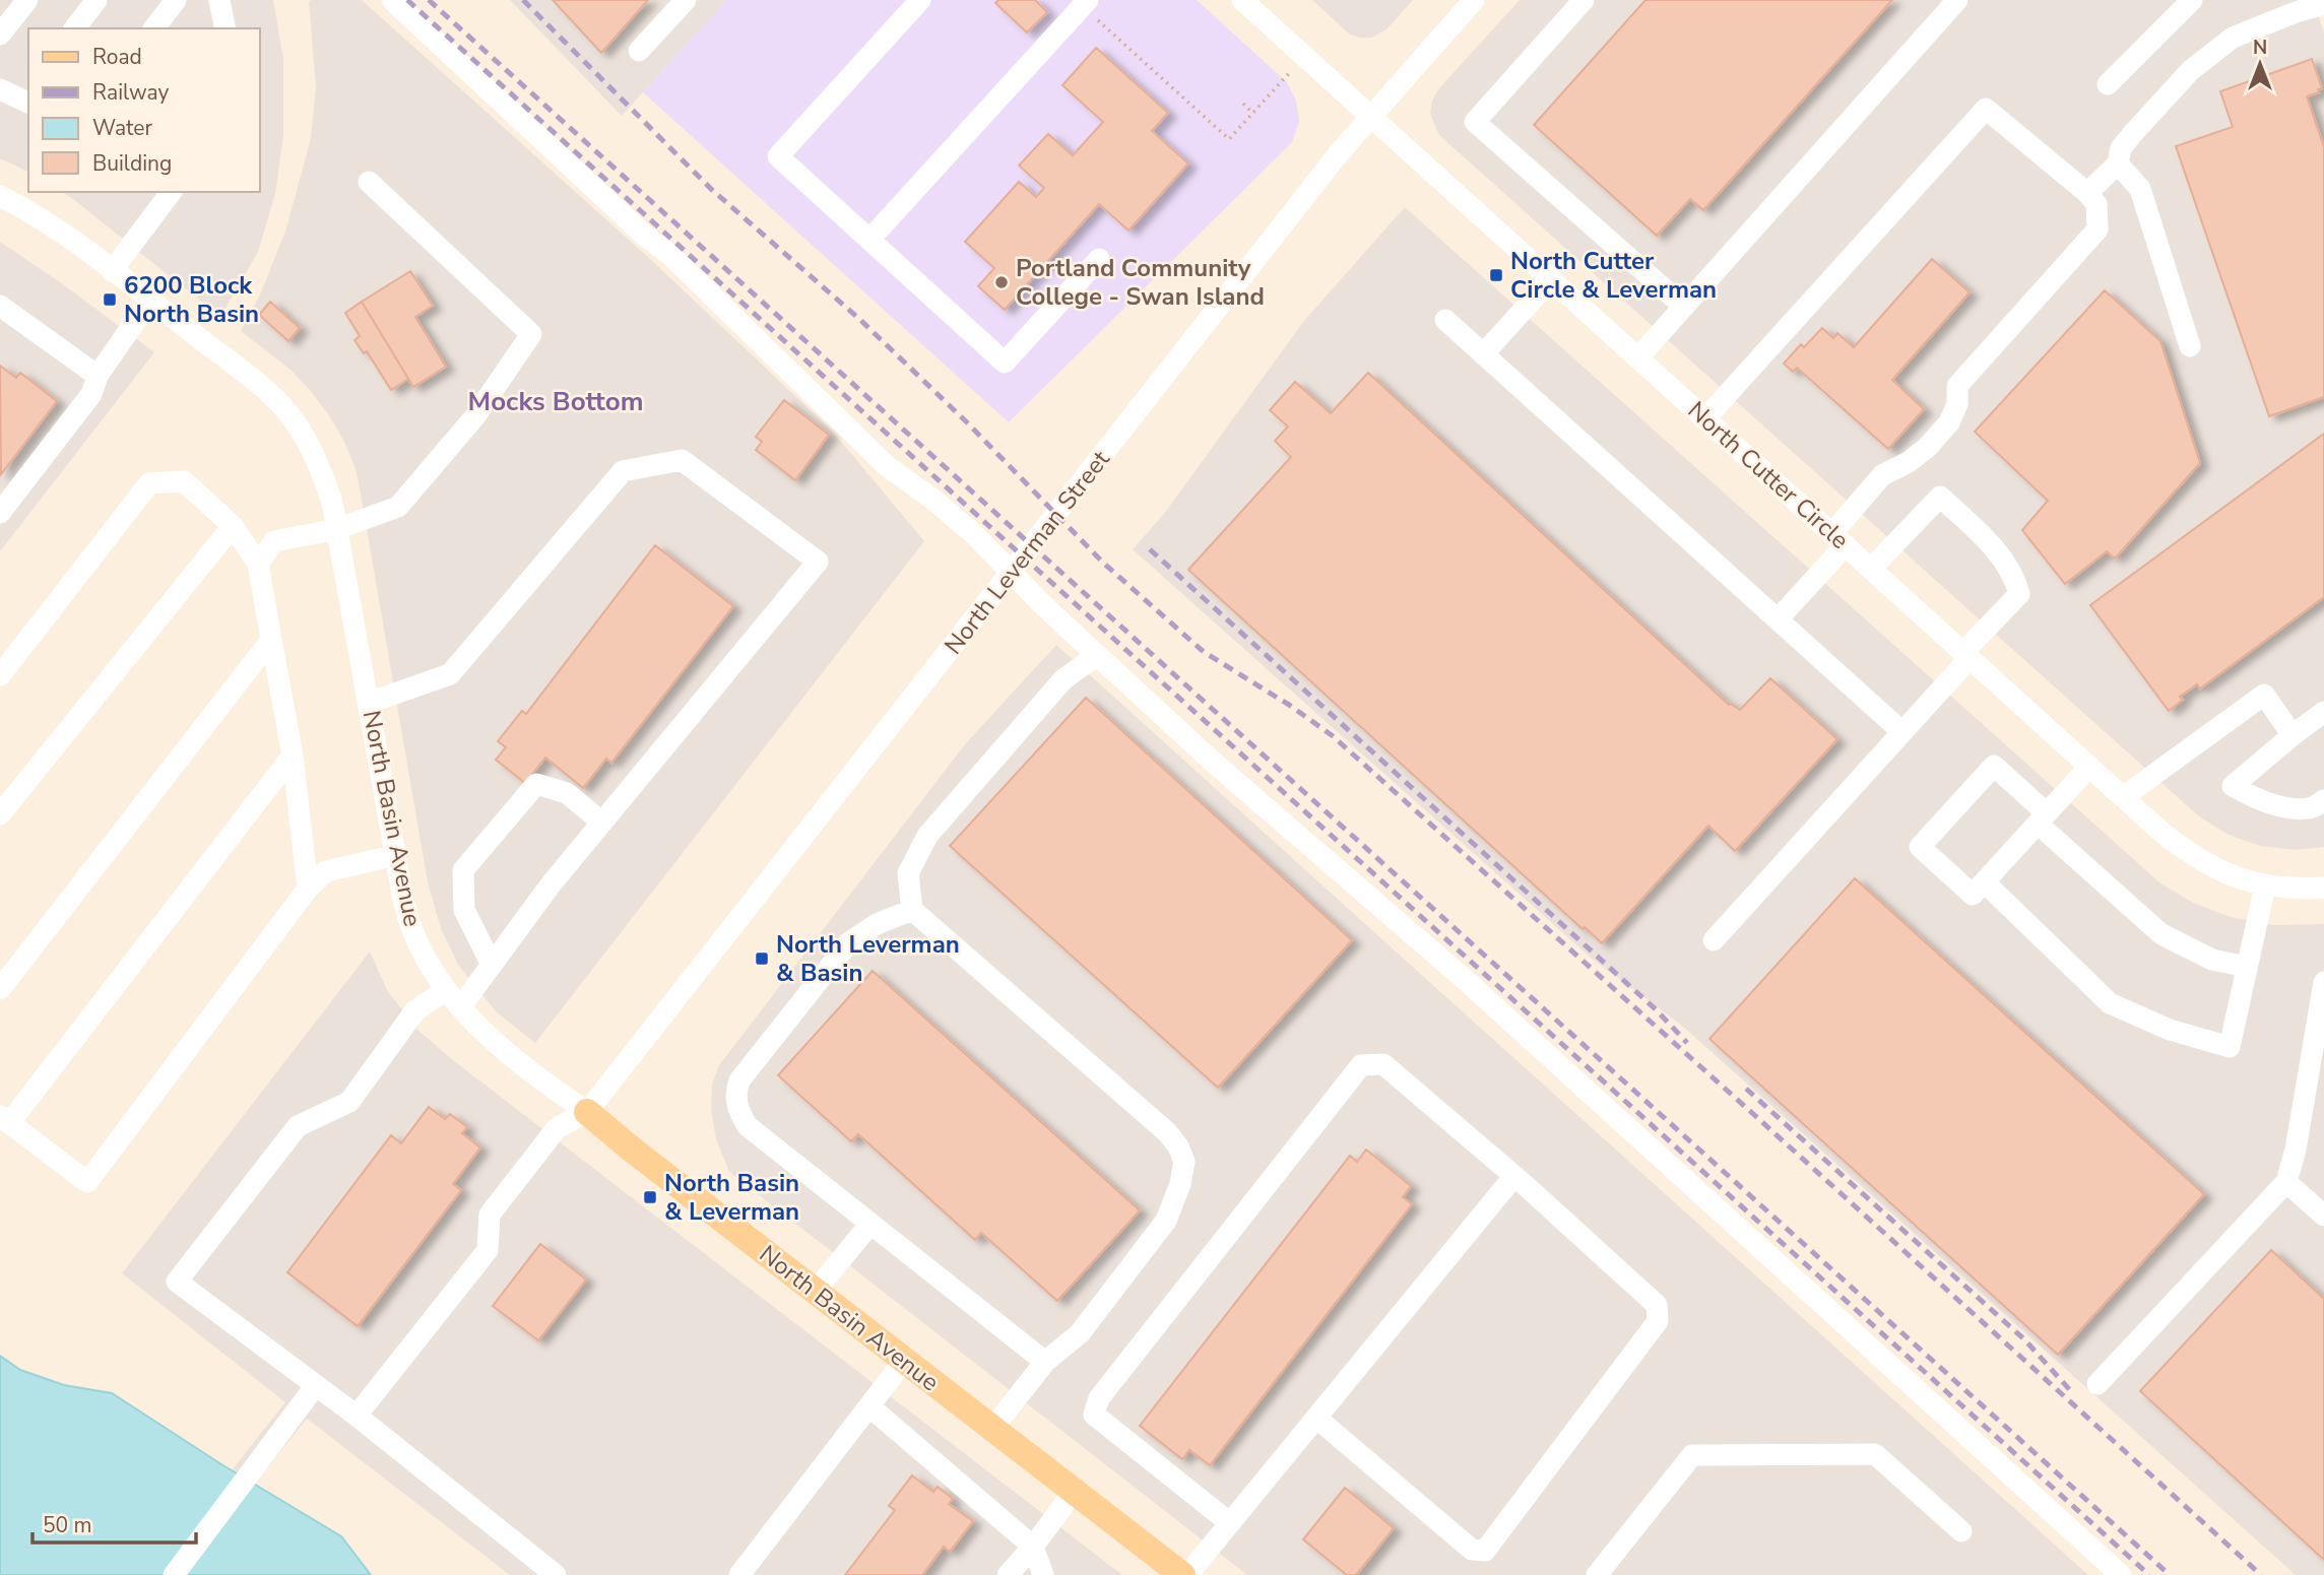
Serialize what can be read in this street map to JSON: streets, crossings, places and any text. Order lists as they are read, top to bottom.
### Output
{
  "streets": {
    "main road": ["North Basin Avenue"],
    "street": ["North Cutter Circle", "North Leverman Street"]
  },
  "crossings": [
    ["North Cutter Circle", "North Leverman Street"],
    ["North Leverman Street", "North Basin Avenue"]
  ],
  "districts": ["Mocks Bottom"],
  "places": {
    "transit": [
      "North Cutter Circle & Leverman",
      "6200 Block North Basin",
      "North Leverman & Basin",
      "North Basin & Leverman"
    ],
    "other": ["Portland Community College - Swan Island"]
  },
  "legend": [
    "Road",
    "Railway",
    "Water",
    "Building"
  ],
  "scale_bar": "50 m",
  "north": "top"
}
